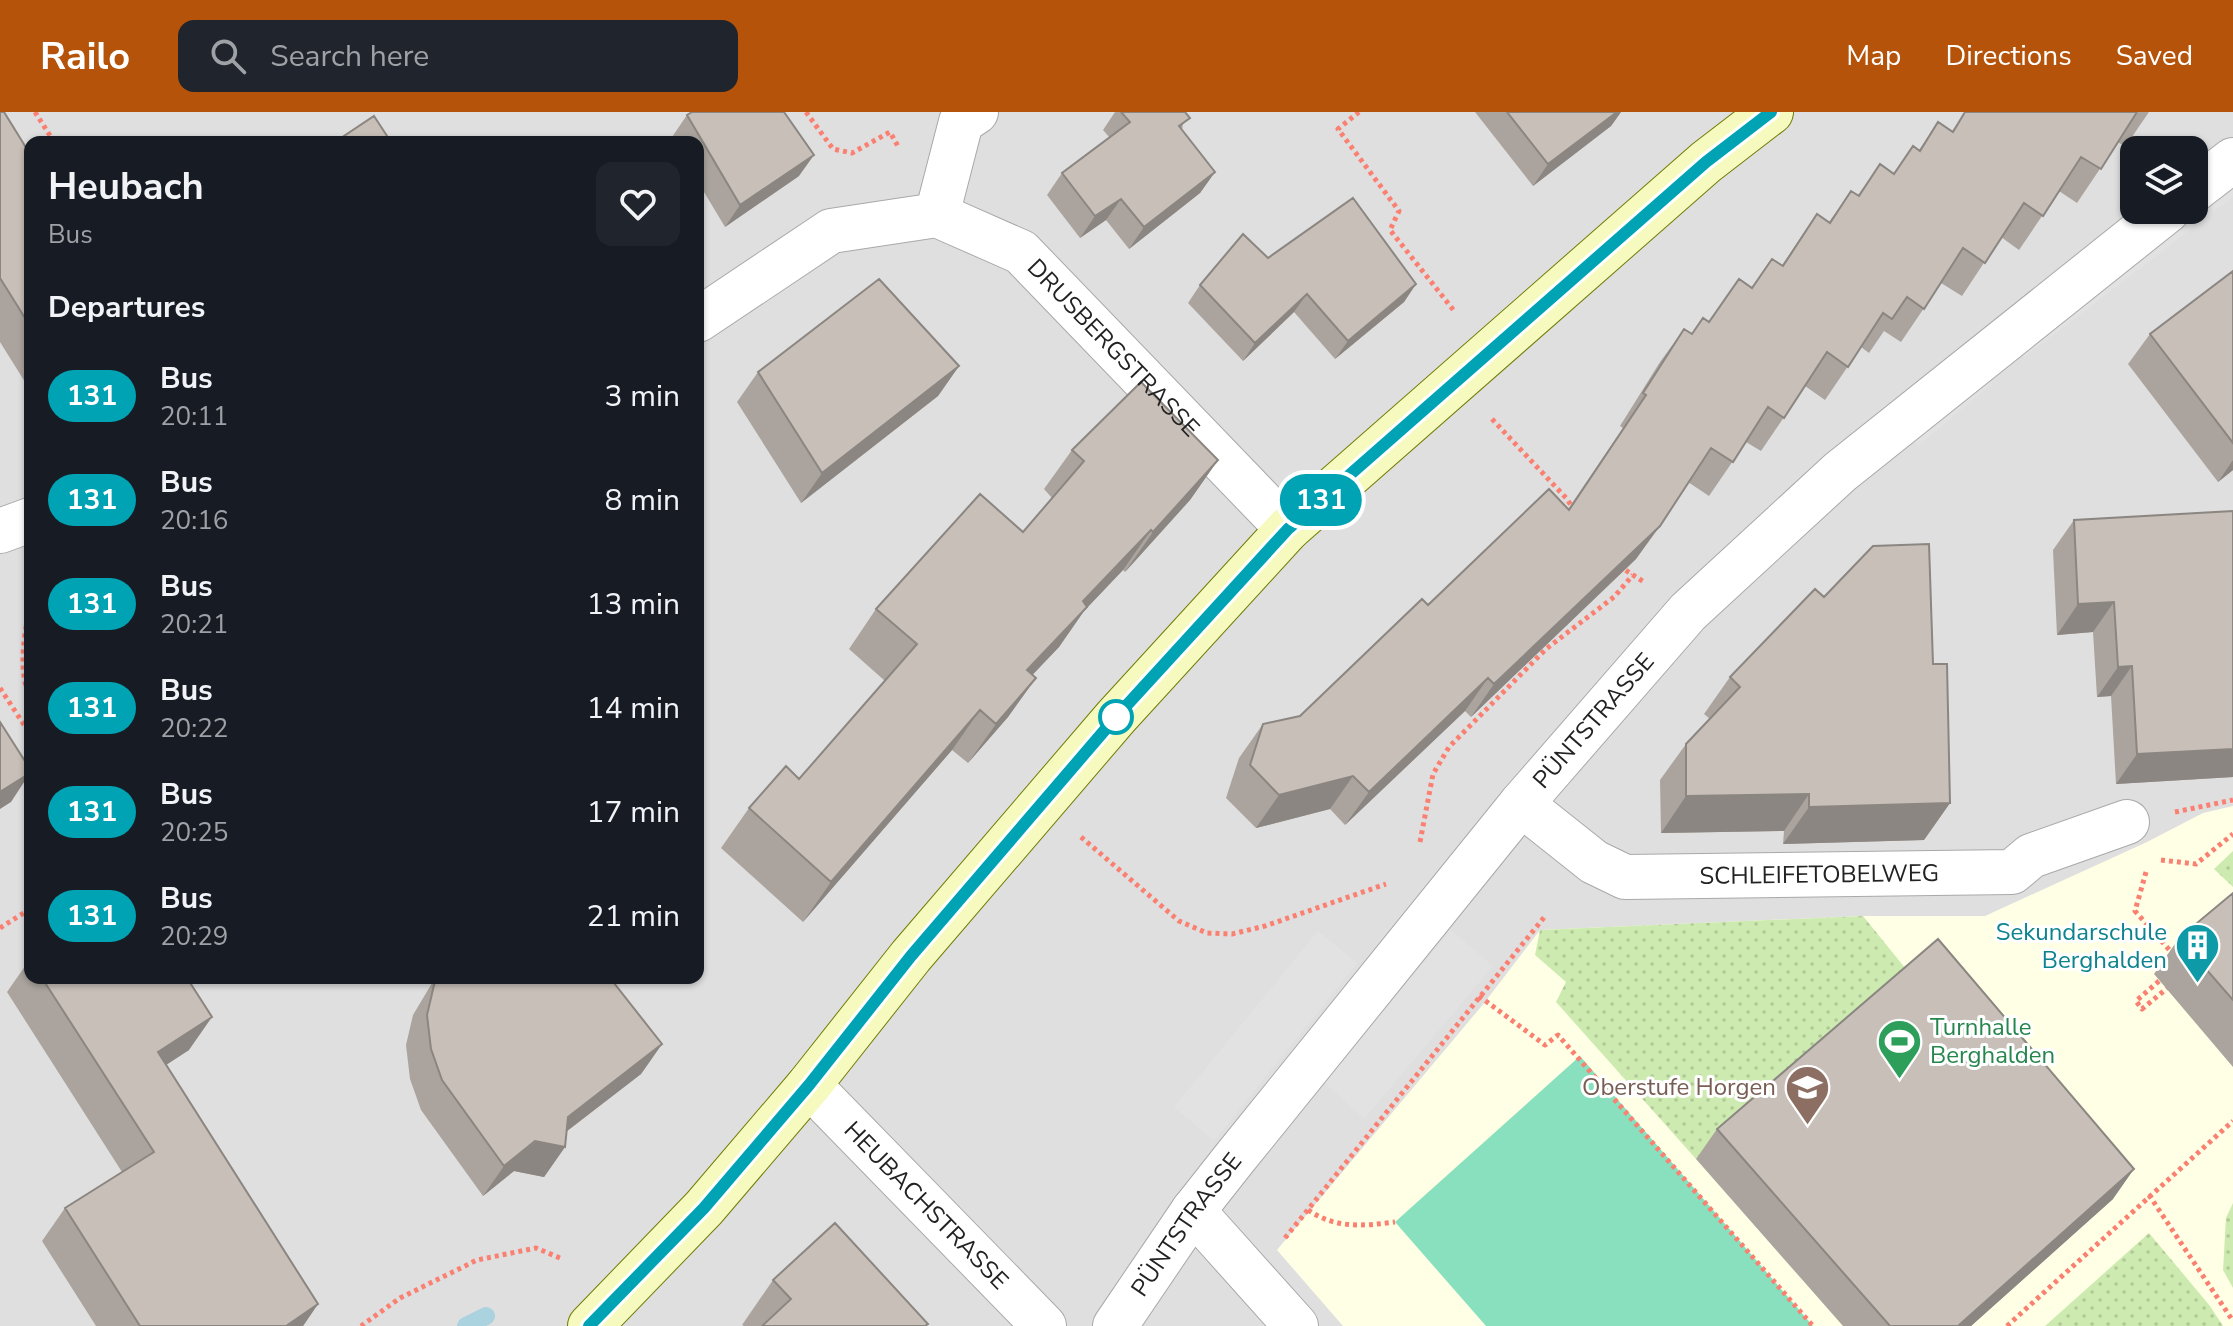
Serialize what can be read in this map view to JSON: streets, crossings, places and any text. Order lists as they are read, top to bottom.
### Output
{
  "streets": {
    "street": [
      "DRUSBERGSTRASSE",
      "PÜNTSTRASSE",
      "SCHLEIFETOBELWEG",
      "HEUBACHSTRASSE"
    ]
  },
  "crossings": [
    ["PÜNTSTRASSE", "SCHLEIFETOBELWEG"]
  ],
  "places": {
    "building": ["Sekundarschule Berghalden"],
    "sports": ["Turnhalle Berghalden"],
    "school or university": ["Oberstufe Horgen"]
  },
  "lines": ["bus line 131"],
  "page": {
    "header": "Railo",
    "search": "Search here",
    "nav": ["Map", "Directions", "Saved"],
    "on_map": "131",
    "heading": [
      ["Heubach", "Bus"],
      "Departures"
    ],
    "list": [
      {
        "mark": "131",
        "name": "Bus",
        "note": "20:11",
        "value": "3 min"
      },
      {
        "mark": "131",
        "name": "Bus",
        "note": "20:16",
        "value": "8 min"
      },
      {
        "mark": "131",
        "name": "Bus",
        "note": "20:21",
        "value": "13 min"
      },
      {
        "mark": "131",
        "name": "Bus",
        "note": "20:22",
        "value": "14 min"
      },
      {
        "mark": "131",
        "name": "Bus",
        "note": "20:25",
        "value": "17 min"
      },
      {
        "mark": "131",
        "name": "Bus",
        "note": "20:29",
        "value": "21 min"
      }
    ]
  }
}
